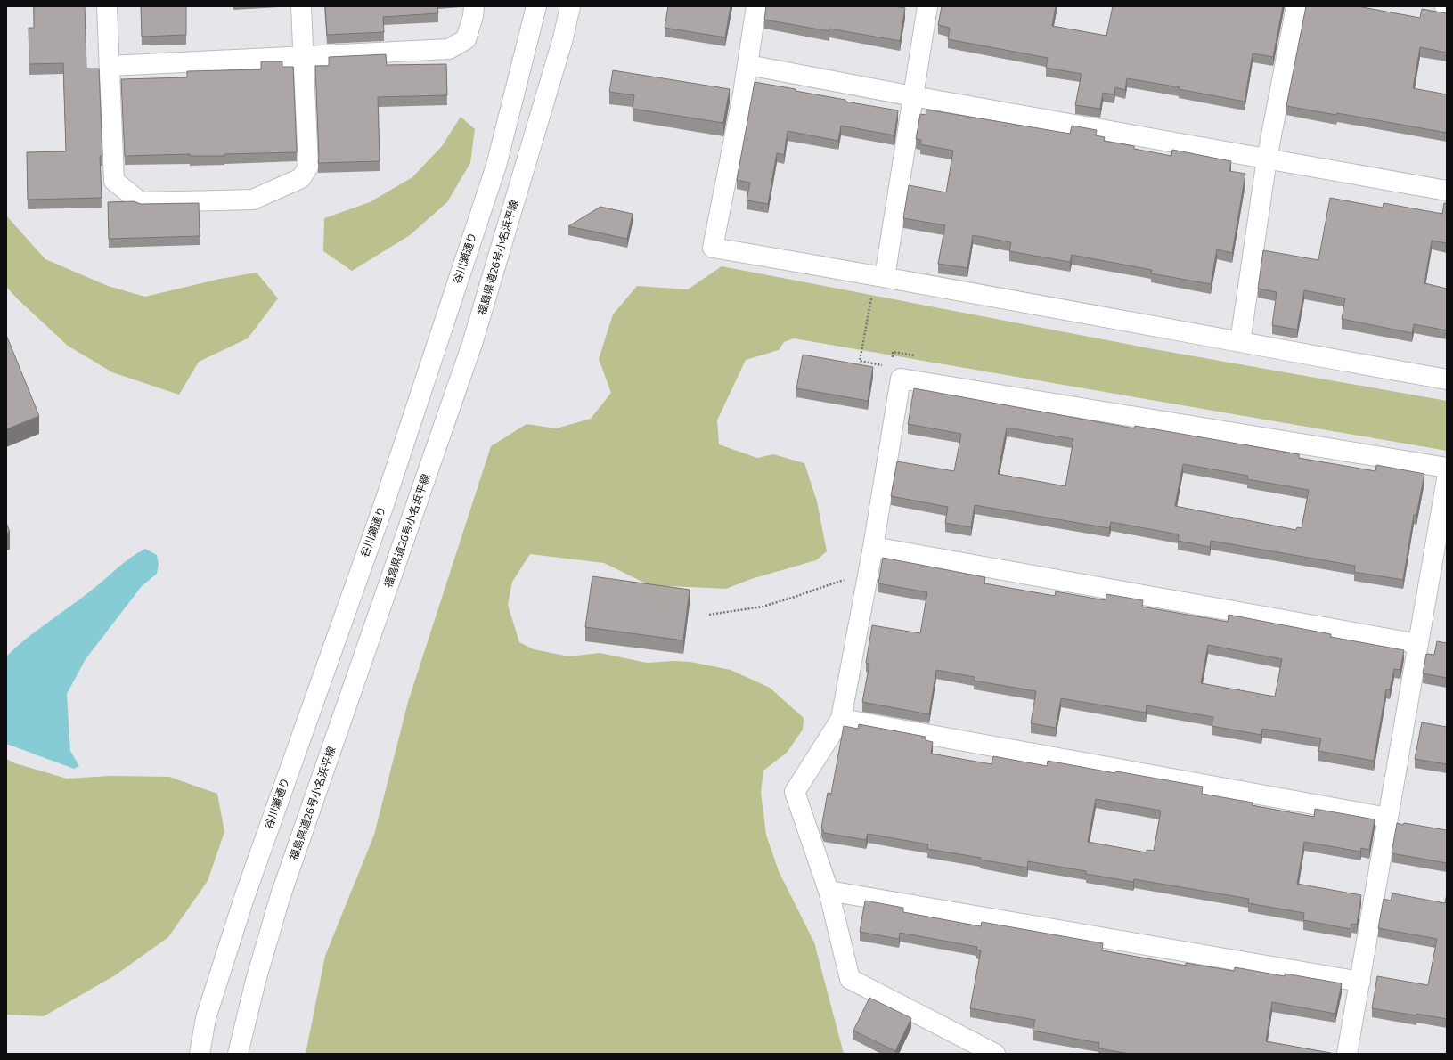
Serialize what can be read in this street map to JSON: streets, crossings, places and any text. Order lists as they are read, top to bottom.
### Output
{
  "streets": {
    "street": ["福島県道26号小名浜平線", "谷川瀬通り"]
  }
}
